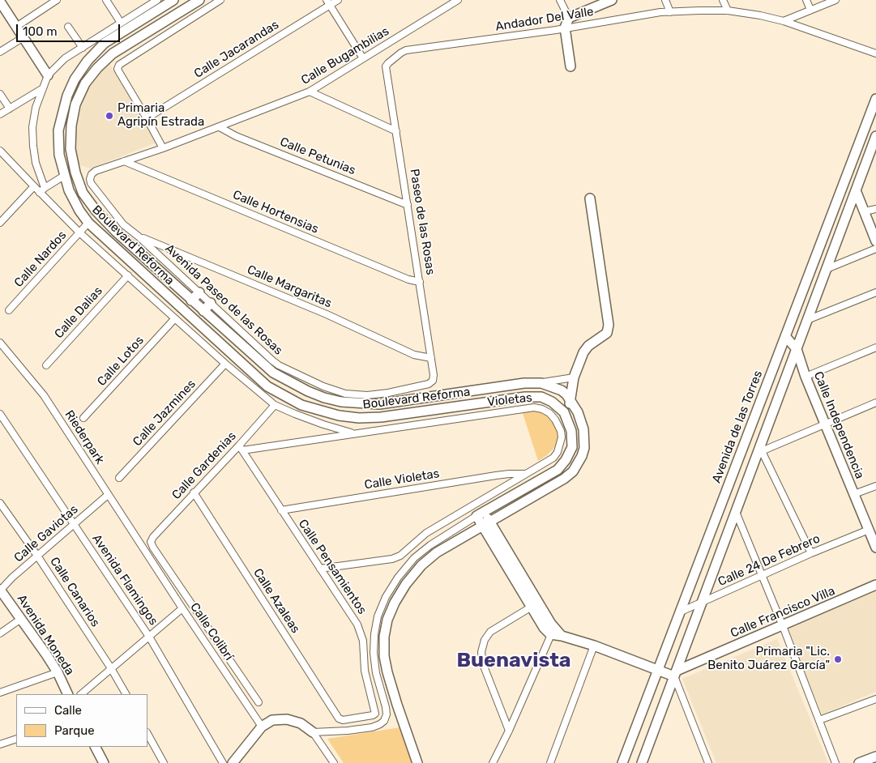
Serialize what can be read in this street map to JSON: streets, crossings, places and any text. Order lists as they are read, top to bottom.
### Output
{
  "streets": {
    "main road": [
      "Boulevard Reforma",
      "Calle Independencia",
      "Avenida de las Torres",
      "Calle Francisco Villa",
      "Avenida Moneda"
    ],
    "street": [
      "Andador Del Valle",
      "Calle Jacarandas",
      "Calle Bugambilias",
      "Calle Petunias",
      "Calle Hortensias",
      "Paseo de las Rosas",
      "Calle Nardos",
      "Calle Margaritas",
      "Avenida Paseo de las Rosas",
      "Calle Dalias",
      "Calle Lotos",
      "Violetas",
      "Calle Jazmines",
      "Riederpark",
      "Calle Gardenias",
      "Calle Violetas",
      "Calle Gaviotas",
      "Calle 24 De Febrero",
      "Calle Pensamientos",
      "Avenida Flamingos",
      "Calle Canarios",
      "Calle Azaleas",
      "Calle Colibrí"
    ]
  },
  "crossings": [
    ["Andador Del Valle", "Paseo de las Rosas"],
    ["Calle Bugambilias", "Calle Petunias"],
    ["Calle Bugambilias", "Calle Hortensias"],
    ["Calle Bugambilias", "Avenida Paseo de las Rosas"],
    ["Calle Petunias", "Paseo de las Rosas"],
    ["Calle Hortensias", "Paseo de las Rosas"],
    ["Paseo de las Rosas", "Calle Margaritas"],
    ["Paseo de las Rosas", "Avenida Paseo de las Rosas"],
    ["Boulevard Reforma", "Calle Nardos"],
    ["Calle Margaritas", "Avenida Paseo de las Rosas"],
    ["Violetas", "Calle Gardenias"],
    ["Violetas", "Calle Violetas"],
    ["Violetas", "Calle Pensamientos"],
    ["Calle Independencia", "Avenida de las Torres"],
    ["Calle Independencia", "Calle 24 De Febrero"],
    ["Avenida de las Torres", "Calle 24 De Febrero"],
    ["Riederpark", "Calle Gaviotas"],
    ["Riederpark", "Calle Colibrí"],
    ["Calle Gardenias", "Calle Pensamientos"],
    ["Calle Gardenias", "Calle Azaleas"],
    ["Calle Violetas", "Calle Pensamientos"],
    ["Calle Gaviotas", "Avenida Flamingos"],
    ["Calle Gaviotas", "Calle Canarios"],
    ["Calle Gaviotas", "Avenida Moneda"],
    ["Calle Pensamientos", "Calle Azaleas"]
  ],
  "districts": ["Buenavista"],
  "places": ["Primaria Agripín Estrada", "Primaria \"Lic. Benito Juárez García\""],
  "legend": ["Calle", "Parque"],
  "scale_bar": "100 m"
}
